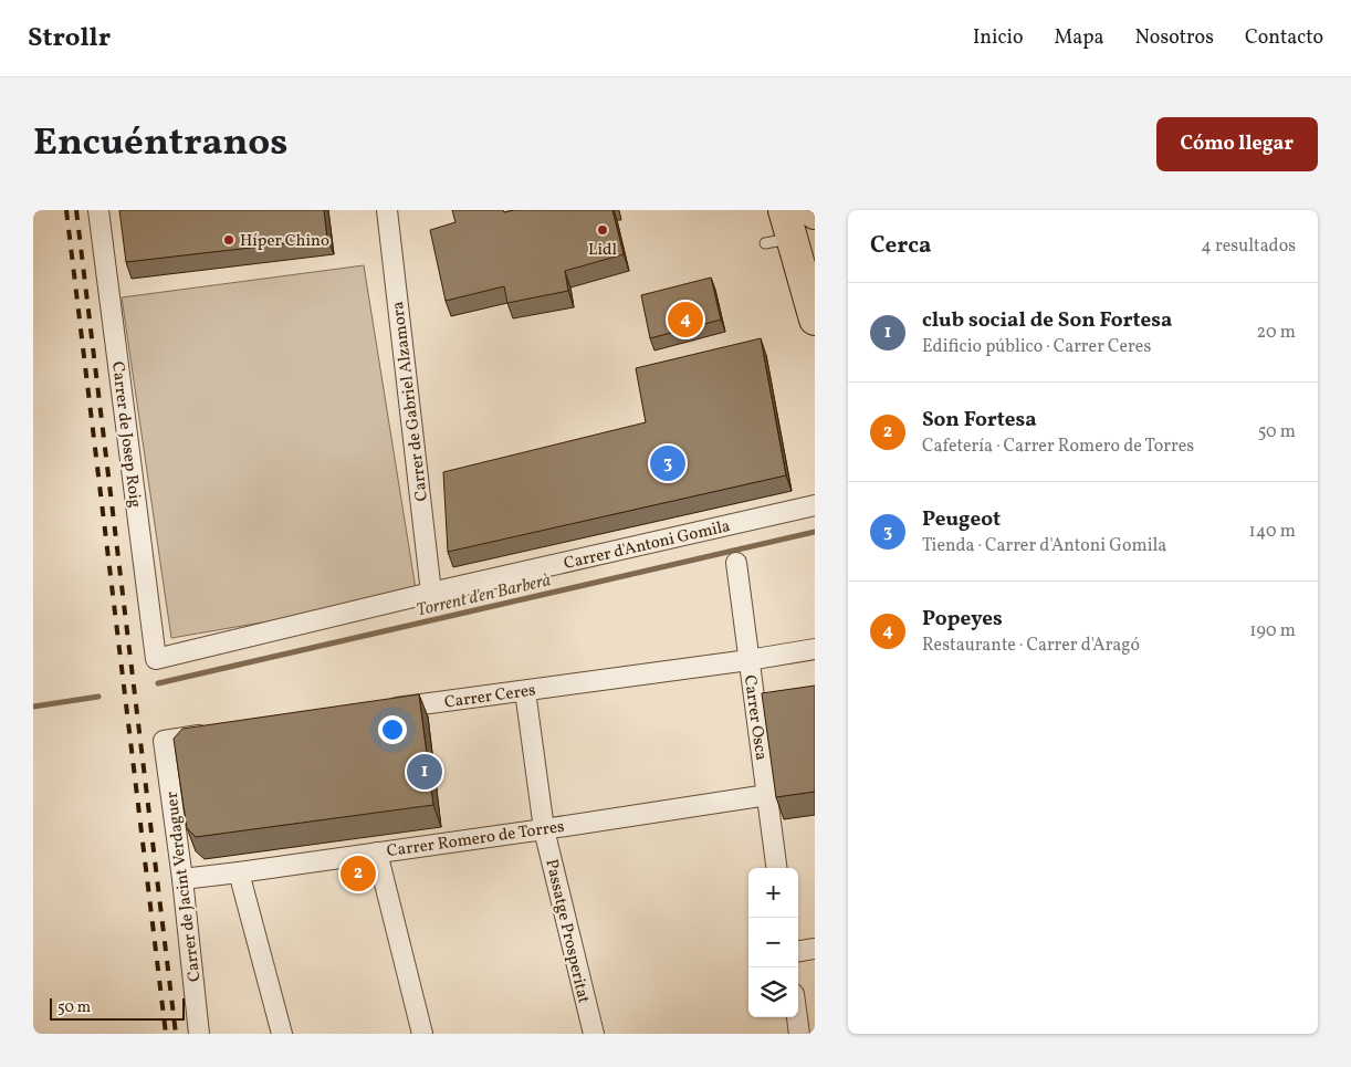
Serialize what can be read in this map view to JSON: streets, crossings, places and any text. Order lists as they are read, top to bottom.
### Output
{
  "streets": {
    "street": [
      "Carrer de Gabriel Alzamora",
      "Carrer de Josep Roig",
      "Carrer d'Antoni Gomila",
      "Carrer Ceres",
      "Carrer Osca",
      "Carrer Romero de Torres",
      "Carrer de Jacint Verdaguer",
      "Passatge Prosperitat"
    ]
  },
  "crossings": [
    ["Carrer de Gabriel Alzamora", "Carrer d'Antoni Gomila"],
    ["Carrer de Josep Roig", "Carrer d'Antoni Gomila"],
    ["Carrer Ceres", "Carrer Osca"],
    ["Carrer Ceres", "Passatge Prosperitat"],
    ["Carrer Osca", "Carrer Romero de Torres"],
    ["Carrer Romero de Torres", "Carrer de Jacint Verdaguer"],
    ["Carrer Romero de Torres", "Passatge Prosperitat"]
  ],
  "water": ["Torrent d'en Barberà"],
  "places": ["Lidl", "Híper Chino"],
  "scale_bar": "50 m",
  "page": {
    "header": "Strollr",
    "nav": [
      "Inicio",
      "Mapa",
      "Nosotros",
      "Contacto"
    ],
    "title": "Encuéntranos",
    "buttons": "Cómo llegar",
    "heading": ["Cerca", "4 resultados"],
    "list": [
      {
        "mark": "1",
        "name": "club social de Son Fortesa",
        "note": "Edificio público · Carrer Ceres",
        "value": "20 m"
      },
      {
        "mark": "2",
        "name": "Son Fortesa",
        "note": "Cafetería · Carrer Romero de Torres",
        "value": "50 m"
      },
      {
        "mark": "3",
        "name": "Peugeot",
        "note": "Tienda · Carrer d'Antoni Gomila",
        "value": "140 m"
      },
      {
        "mark": "4",
        "name": "Popeyes",
        "note": "Restaurante · Carrer d'Aragó",
        "value": "190 m"
      }
    ],
    "pins": [
      "4",
      "3",
      "1",
      "2"
    ],
    "map_buttons": ["+", "−"],
    "scale": "50 m"
  }
}
